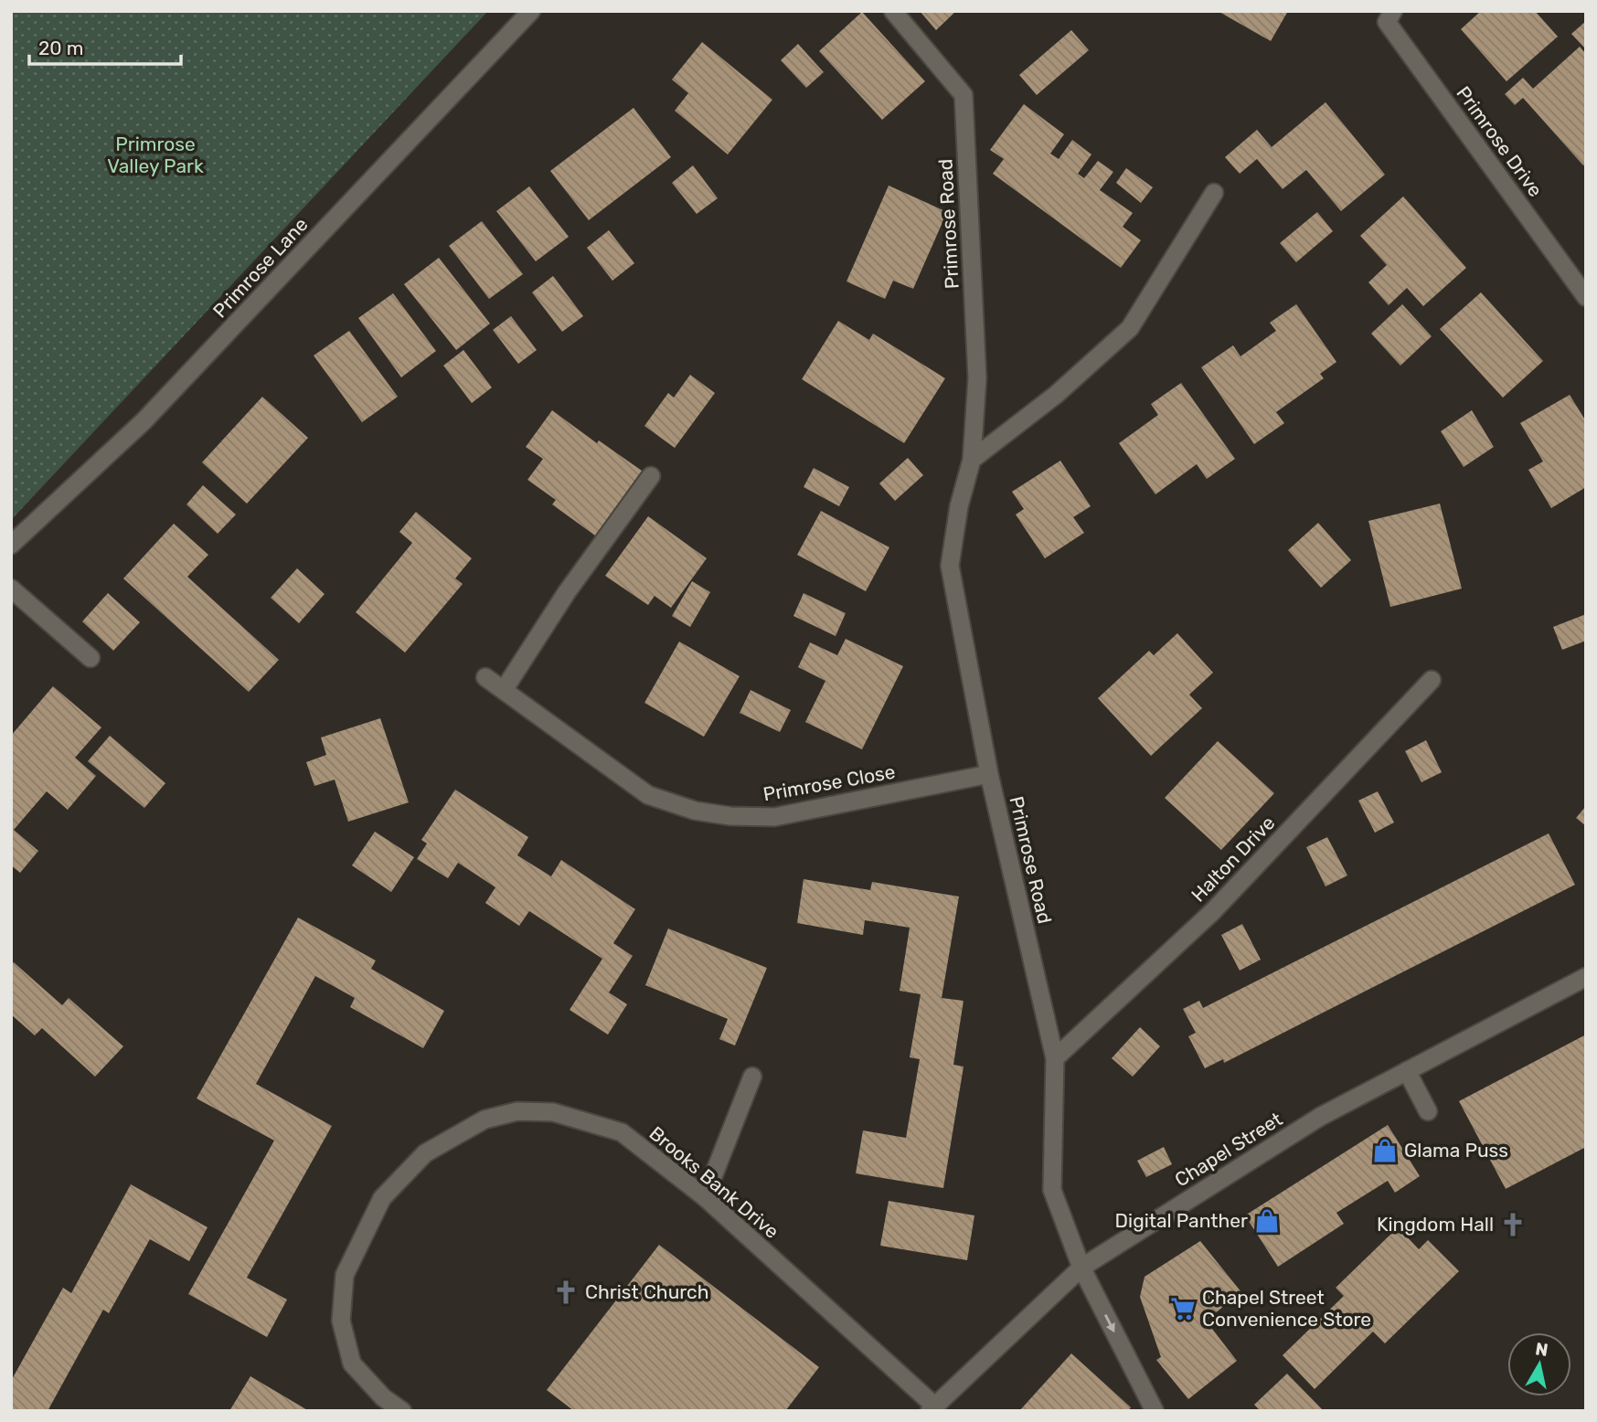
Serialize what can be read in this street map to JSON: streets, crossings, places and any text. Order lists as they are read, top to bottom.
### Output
{
  "streets": {
    "street": [
      "Primrose Drive",
      "Primrose Road",
      "Primrose Lane",
      "Primrose Close",
      "Halton Drive",
      "Chapel Street",
      "Brooks Bank Drive"
    ]
  },
  "crossings": [
    ["Primrose Road", "Primrose Close"],
    ["Primrose Road", "Halton Drive"],
    ["Primrose Road", "Chapel Street"],
    ["Chapel Street", "Brooks Bank Drive"]
  ],
  "parks": ["Primrose Valley Park"],
  "places": {
    "shop": ["Glama Puss", "Digital Panther"],
    "church": ["Kingdom Hall", "Christ Church"],
    "supermarket": ["Chapel Street Convenience Store"]
  },
  "scale_bar": "20 m",
  "north": "top"
}
